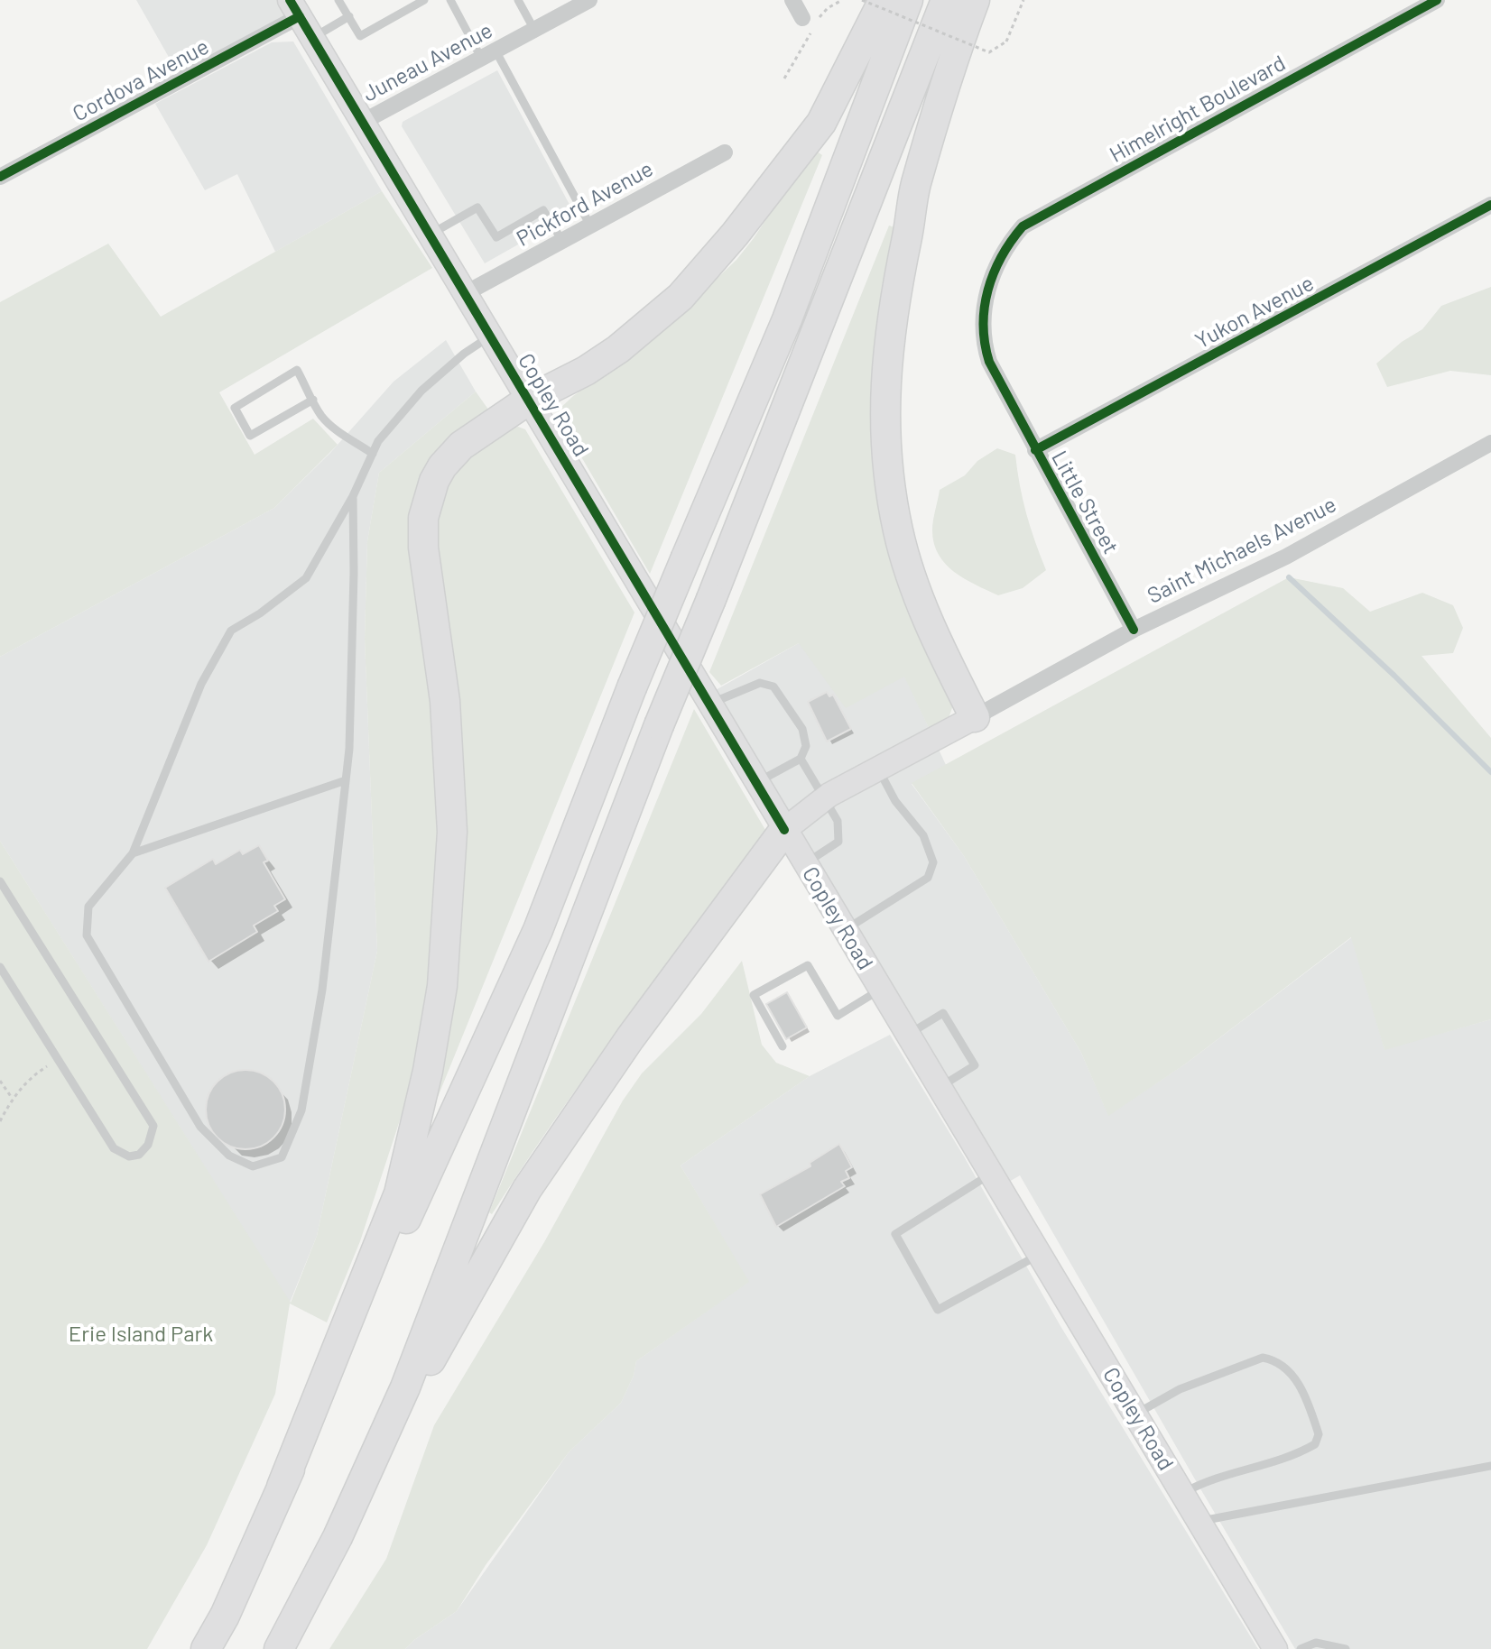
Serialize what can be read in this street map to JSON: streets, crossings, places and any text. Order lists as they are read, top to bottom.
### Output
{
  "streets": {
    "main road": ["Copley Road"],
    "street": [
      "Juneau Avenue",
      "Cordova Avenue",
      "Himelright Boulevard",
      "Pickford Avenue",
      "Yukon Avenue",
      "Little Street",
      "Saint Michaels Avenue"
    ]
  },
  "crossings": [
    ["Juneau Avenue", "Copley Road"],
    ["Cordova Avenue", "Copley Road"],
    ["Himelright Boulevard", "Little Street"],
    ["Pickford Avenue", "Copley Road"],
    ["Yukon Avenue", "Little Street"],
    ["Little Street", "Saint Michaels Avenue"]
  ],
  "parks": ["Erie Island Park"]
}
